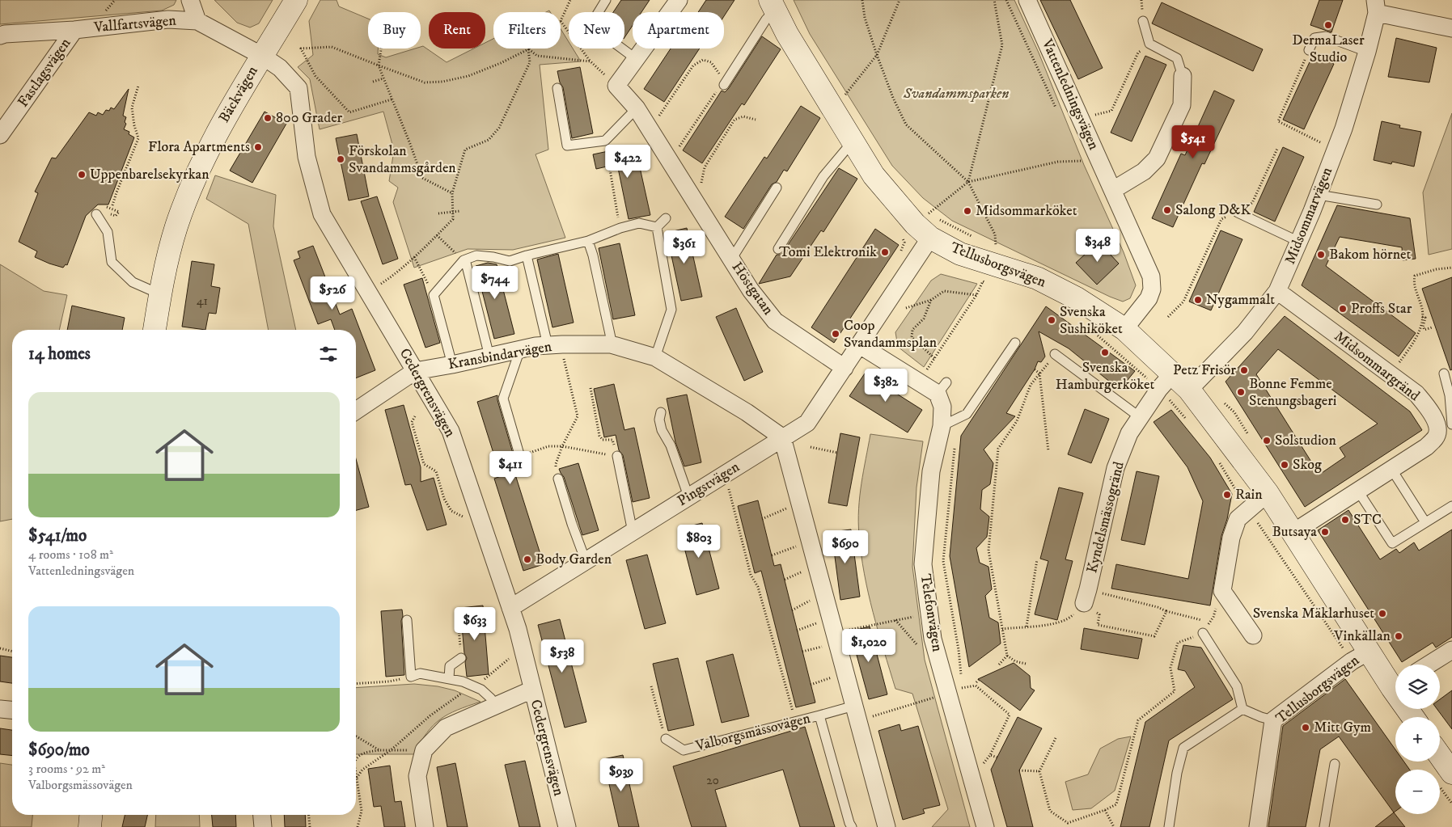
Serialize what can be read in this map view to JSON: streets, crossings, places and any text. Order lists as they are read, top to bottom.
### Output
{
  "streets": {
    "street": [
      "Vallfartsvägen",
      "Fastlagsvägen",
      "Bäckvägen",
      "Vattenledningsvägen",
      "Midsommarvägen",
      "Tellusborgsvägen",
      "Höstgatan",
      "Kransbindarvägen",
      "Midsommargränd",
      "Cedergrensvägen",
      "Pingstvägen",
      "Kyndelsmässogränd",
      "Telefonvägen"
    ],
    "lane": ["Valborgsmässovägen"]
  },
  "crossings": [
    ["Vallfartsvägen", "Fastlagsvägen"],
    ["Vallfartsvägen", "Bäckvägen"],
    ["Vallfartsvägen", "Cedergrensvägen"],
    ["Bäckvägen", "Cedergrensvägen"],
    ["Vattenledningsvägen", "Tellusborgsvägen"],
    ["Midsommarvägen", "Tellusborgsvägen"],
    ["Midsommarvägen", "Midsommargränd"],
    ["Tellusborgsvägen", "Midsommargränd"],
    ["Tellusborgsvägen", "Pingstvägen"],
    ["Tellusborgsvägen", "Kyndelsmässogränd"],
    ["Höstgatan", "Pingstvägen"],
    ["Kransbindarvägen", "Cedergrensvägen"],
    ["Kransbindarvägen", "Pingstvägen"],
    ["Cedergrensvägen", "Pingstvägen"],
    ["Pingstvägen", "Telefonvägen"]
  ],
  "parks": ["Svandammsparken"],
  "places": [
    "DermaLaser Studio",
    "800 Grader",
    "Flora Apartments",
    "Förskolan Svandammsgården",
    "Uppenbarelsekyrkan",
    "Salong D&K",
    "Midsommarköket",
    "Tomi Elektronik",
    "Bakom hörnet",
    "Nygammalt",
    "Proffs Star",
    "Svenska Sushiköket",
    "Coop Svandammsplan",
    "Svenska Hamburgerköket",
    "Petz Frisör",
    "Bonne Femme Stenungsbageri",
    "Solstudion",
    "Skog",
    "Rain",
    "STC",
    "Butsaya",
    "Body Garden",
    "Svenska Mäklarhuset",
    "Vinkällan",
    "Mitt Gym"
  ],
  "house_numbers": ["41", "20"],
  "page": {
    "chip": [
      "Buy",
      "Rent",
      "Filters",
      "New",
      "Apartment"
    ],
    "price": [
      "$541",
      "$422",
      "$348",
      "$361",
      "$744",
      "$526",
      "$382",
      "$411",
      "$803",
      "$690",
      "$633",
      "$1,020",
      "$538",
      "$939"
    ],
    "heading": "14 homes",
    "list": [
      {
        "name": "$541/mo",
        "note": "4 rooms · 108 m² · Vattenledningsvägen"
      },
      {
        "name": "$690/mo",
        "note": "3 rooms · 92 m² · Valborgsmässovägen"
      }
    ],
    "map_buttons": ["+", "−"]
  }
}
